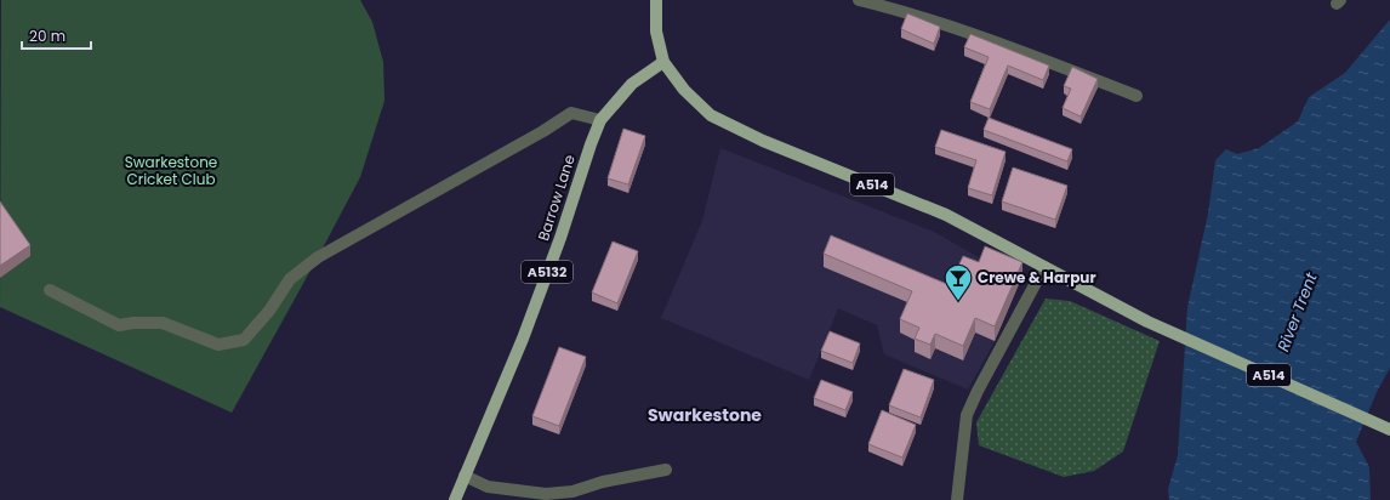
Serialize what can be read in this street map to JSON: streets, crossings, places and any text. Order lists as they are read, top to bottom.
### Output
{
  "streets": {
    "main road": ["A514", "Barrow Lane", "A5132"]
  },
  "crossings": [
    ["A514", "Barrow Lane"]
  ],
  "districts": ["Swarkestone"],
  "water": ["River Trent"],
  "parks": ["Swarkestone Cricket Club"],
  "places": {
    "bar": ["Crewe & Harpur"]
  },
  "scale_bar": "20 m"
}
